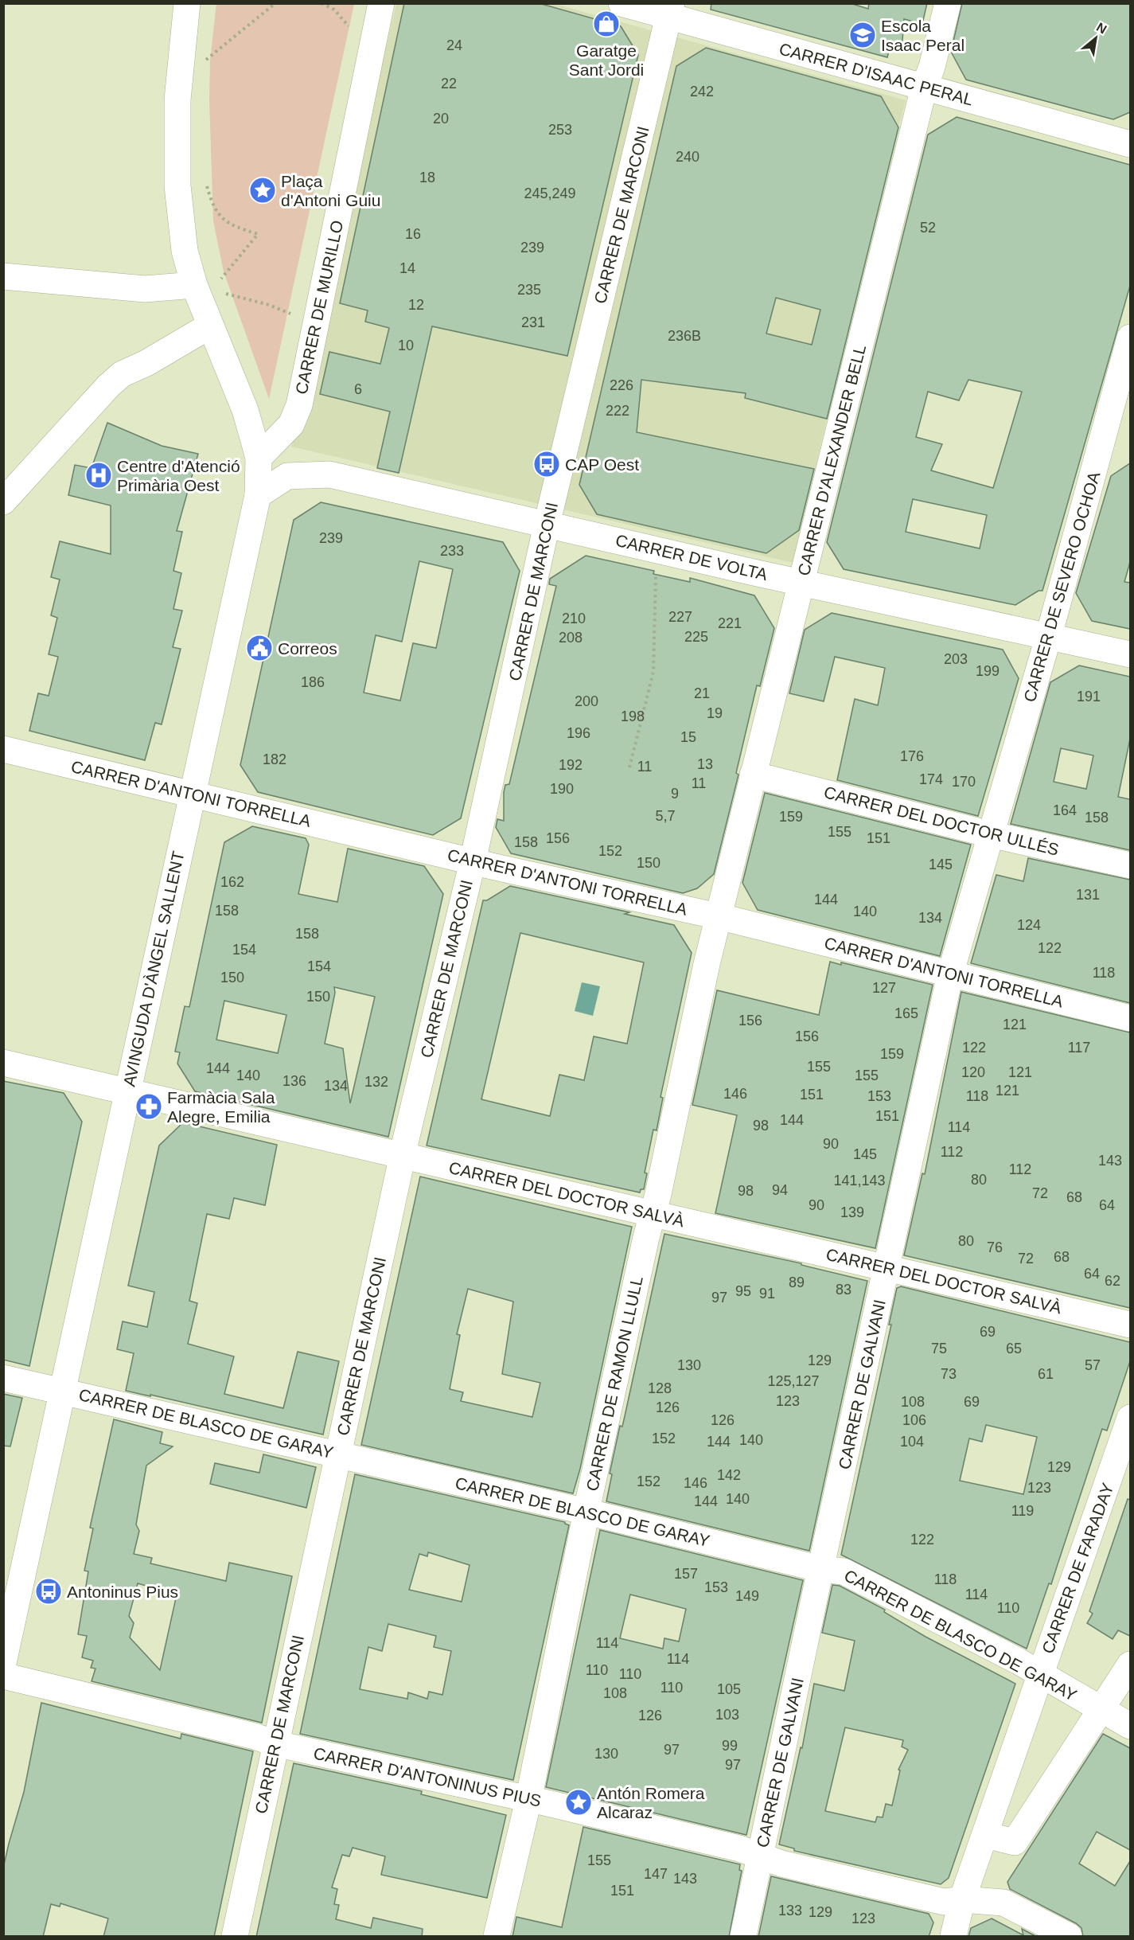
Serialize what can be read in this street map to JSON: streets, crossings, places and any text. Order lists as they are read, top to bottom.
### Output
{
  "streets": {
    "street": [
      "CARRER D'ISAAC PERAL",
      "CARRER DE MARCONI",
      "CARRER DE MURILLO",
      "CARRER D'ALEXANDER BELL",
      "CARRER DE VOLTA",
      "CARRER DE SEVERO OCHOA",
      "CARRER D'ANTONI TORRELLA",
      "CARRER DEL DOCTOR ULLÉS",
      "AVINGUDA D'ÀNGEL SALLENT",
      "CARRER DEL DOCTOR SALVÀ",
      "CARRER DE RAMON LLULL",
      "CARRER DE GALVANI",
      "CARRER DE BLASCO DE GARAY",
      "CARRER DE FARADAY",
      "CARRER D'ANTONINUS PIUS"
    ]
  },
  "crossings": [
    ["CARRER D'ISAAC PERAL", "CARRER DE MARCONI"],
    ["CARRER D'ISAAC PERAL", "CARRER D'ALEXANDER BELL"],
    ["CARRER DE MARCONI", "CARRER DE VOLTA"],
    ["CARRER DE MARCONI", "CARRER D'ANTONI TORRELLA"],
    ["CARRER DE MARCONI", "CARRER DEL DOCTOR SALVÀ"],
    ["CARRER DE MARCONI", "CARRER DE BLASCO DE GARAY"],
    ["CARRER DE MARCONI", "CARRER D'ANTONINUS PIUS"],
    ["CARRER DE MURILLO", "AVINGUDA D'ÀNGEL SALLENT"],
    ["CARRER D'ALEXANDER BELL", "CARRER DE VOLTA"],
    ["CARRER D'ALEXANDER BELL", "CARRER D'ANTONI TORRELLA"],
    ["CARRER D'ALEXANDER BELL", "CARRER DEL DOCTOR ULLÉS"],
    ["CARRER D'ALEXANDER BELL", "CARRER DE RAMON LLULL"],
    ["CARRER DE VOLTA", "CARRER DE SEVERO OCHOA"],
    ["CARRER DE VOLTA", "AVINGUDA D'ÀNGEL SALLENT"],
    ["CARRER DE SEVERO OCHOA", "CARRER DEL DOCTOR ULLÉS"],
    ["CARRER DE SEVERO OCHOA", "CARRER DE GALVANI"],
    ["CARRER D'ANTONI TORRELLA", "AVINGUDA D'ÀNGEL SALLENT"],
    ["CARRER D'ANTONI TORRELLA", "CARRER DE RAMON LLULL"],
    ["CARRER D'ANTONI TORRELLA", "CARRER DE GALVANI"],
    ["CARRER DEL DOCTOR ULLÉS", "CARRER DE GALVANI"],
    ["AVINGUDA D'ÀNGEL SALLENT", "CARRER DEL DOCTOR SALVÀ"],
    ["AVINGUDA D'ÀNGEL SALLENT", "CARRER DE BLASCO DE GARAY"],
    ["CARRER DEL DOCTOR SALVÀ", "CARRER DE RAMON LLULL"],
    ["CARRER DEL DOCTOR SALVÀ", "CARRER DE GALVANI"],
    ["CARRER DE RAMON LLULL", "CARRER DE BLASCO DE GARAY"],
    ["CARRER DE RAMON LLULL", "CARRER D'ANTONINUS PIUS"],
    ["CARRER DE GALVANI", "CARRER DE BLASCO DE GARAY"],
    ["CARRER DE GALVANI", "CARRER D'ANTONINUS PIUS"],
    ["CARRER DE BLASCO DE GARAY", "CARRER DE FARADAY"],
    ["CARRER DE FARADAY", "CARRER D'ANTONINUS PIUS"]
  ],
  "places": {
    "shop": ["Garatge Sant Jordi"],
    "school or university": ["Escola Isaac Peral"],
    "place": ["Plaça d'Antoni Guiu", "Antón Romera Alcaraz"],
    "bus stop": ["CAP Oest", "Antoninus Pius"],
    "hospital": ["Centre d'Atenció Primària Oest"],
    "public building": ["Correos"],
    "pharmacy": ["Farmàcia Sala Alegre, Emilia"]
  },
  "house_numbers": [
    "24",
    "22",
    "242",
    "20",
    "253",
    "240",
    "18",
    "245,249",
    "52",
    "16",
    "239",
    "14",
    "235",
    "12",
    "231",
    "236B",
    "10",
    "226",
    "6",
    "222",
    "239",
    "233",
    "227",
    "210",
    "221",
    "225",
    "208",
    "203",
    "199",
    "186",
    "21",
    "191",
    "200",
    "19",
    "198",
    "196",
    "15",
    "176",
    "182",
    "13",
    "192",
    "11",
    "174",
    "170",
    "11",
    "190",
    "9",
    "164",
    "5,7",
    "159",
    "158",
    "155",
    "156",
    "151",
    "158",
    "152",
    "150",
    "145",
    "162",
    "131",
    "144",
    "158",
    "140",
    "134",
    "124",
    "158",
    "122",
    "154",
    "154",
    "118",
    "150",
    "127",
    "150",
    "165",
    "156",
    "121",
    "156",
    "122",
    "117",
    "159",
    "155",
    "144",
    "120",
    "121",
    "140",
    "155",
    "136",
    "132",
    "134",
    "121",
    "146",
    "151",
    "153",
    "118",
    "151",
    "144",
    "98",
    "114",
    "90",
    "112",
    "145",
    "143",
    "112",
    "80",
    "141,143",
    "94",
    "98",
    "72",
    "68",
    "90",
    "64",
    "139",
    "80",
    "76",
    "68",
    "72",
    "64",
    "62",
    "89",
    "83",
    "95",
    "91",
    "97",
    "69",
    "75",
    "65",
    "129",
    "130",
    "57",
    "73",
    "61",
    "125,127",
    "128",
    "123",
    "108",
    "69",
    "126",
    "126",
    "106",
    "152",
    "140",
    "144",
    "104",
    "129",
    "142",
    "152",
    "146",
    "123",
    "140",
    "144",
    "119",
    "122",
    "157",
    "118",
    "153",
    "114",
    "149",
    "110",
    "114",
    "114",
    "110",
    "110",
    "110",
    "105",
    "108",
    "103",
    "126",
    "99",
    "97",
    "130",
    "97",
    "155",
    "147",
    "143",
    "151",
    "133",
    "129",
    "123"
  ],
  "north": "top right"
}
